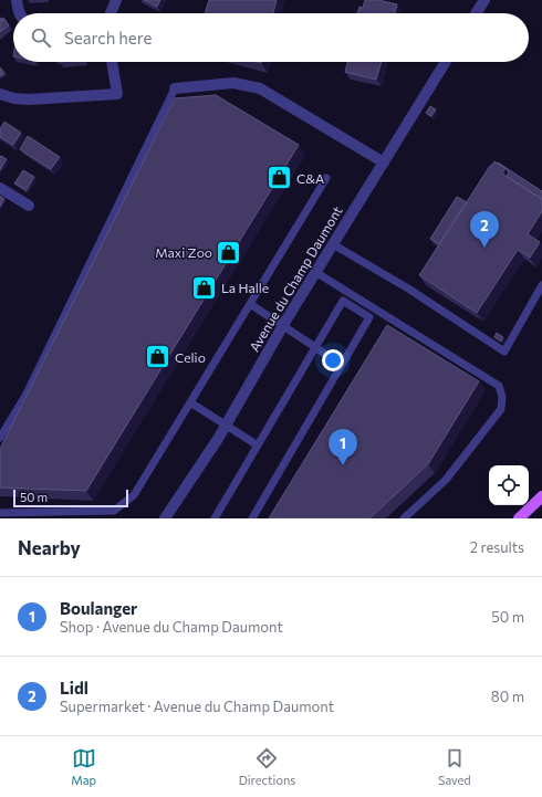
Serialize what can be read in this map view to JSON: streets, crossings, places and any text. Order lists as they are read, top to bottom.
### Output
{
  "streets": {
    "street": ["Avenue du Champ Daumont"]
  },
  "places": {
    "shop": [
      "C&A",
      "Maxi Zoo",
      "La Halle",
      "Celio"
    ]
  },
  "scale_bar": "50 m",
  "page": {
    "search": "Search here",
    "pins": ["2", "1"],
    "scale": "50 m",
    "heading": ["Nearby", "2 results"],
    "list": [
      {
        "mark": "1",
        "name": "Boulanger",
        "note": "Shop · Avenue du Champ Daumont",
        "value": "50 m"
      },
      {
        "mark": "2",
        "name": "Lidl",
        "note": "Supermarket · Avenue du Champ Daumont",
        "value": "80 m"
      }
    ],
    "nav": ["Map", "Directions", "Saved"]
  }
}
